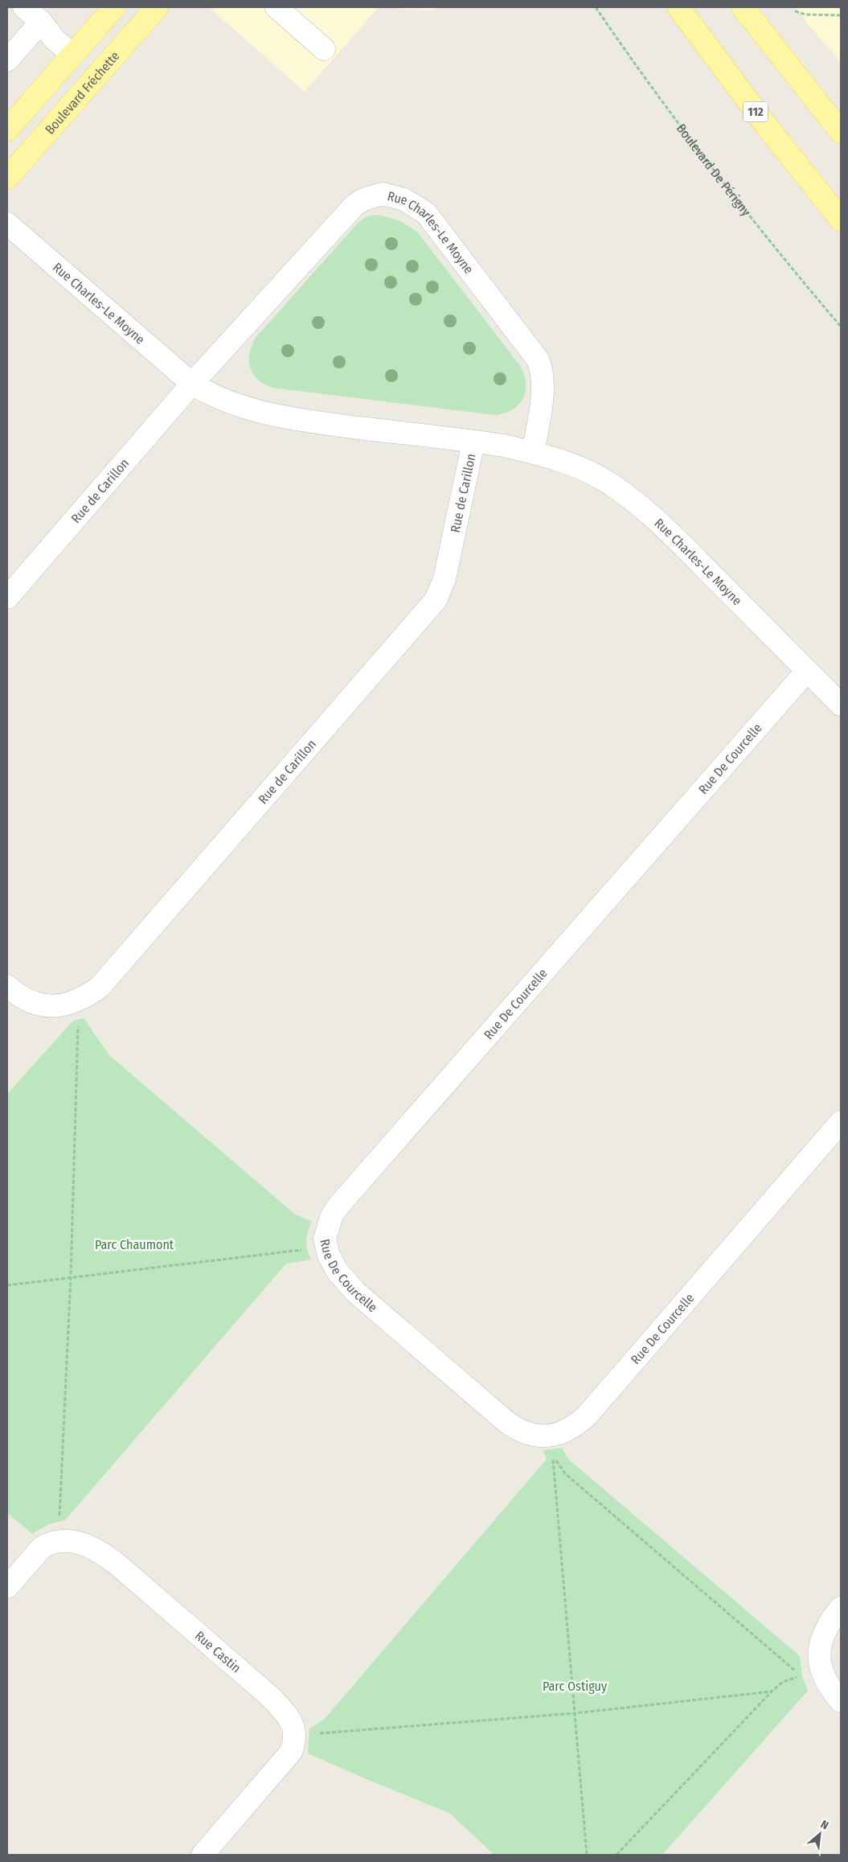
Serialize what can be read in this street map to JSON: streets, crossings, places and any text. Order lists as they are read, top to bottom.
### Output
{
  "streets": {
    "main road": ["Boulevard Fréchette", "112"],
    "street": [
      "Rue Charles-Le Moyne",
      "Rue de Carillon",
      "Rue De Courcelle",
      "Rue Castin"
    ],
    "path": ["Boulevard De Périgny"]
  },
  "crossings": [
    ["Rue Charles-Le Moyne", "Rue de Carillon"],
    ["Rue Charles-Le Moyne", "Rue De Courcelle"]
  ],
  "parks": ["Parc Chaumont", "Parc Ostiguy"],
  "north": "top right"
}
